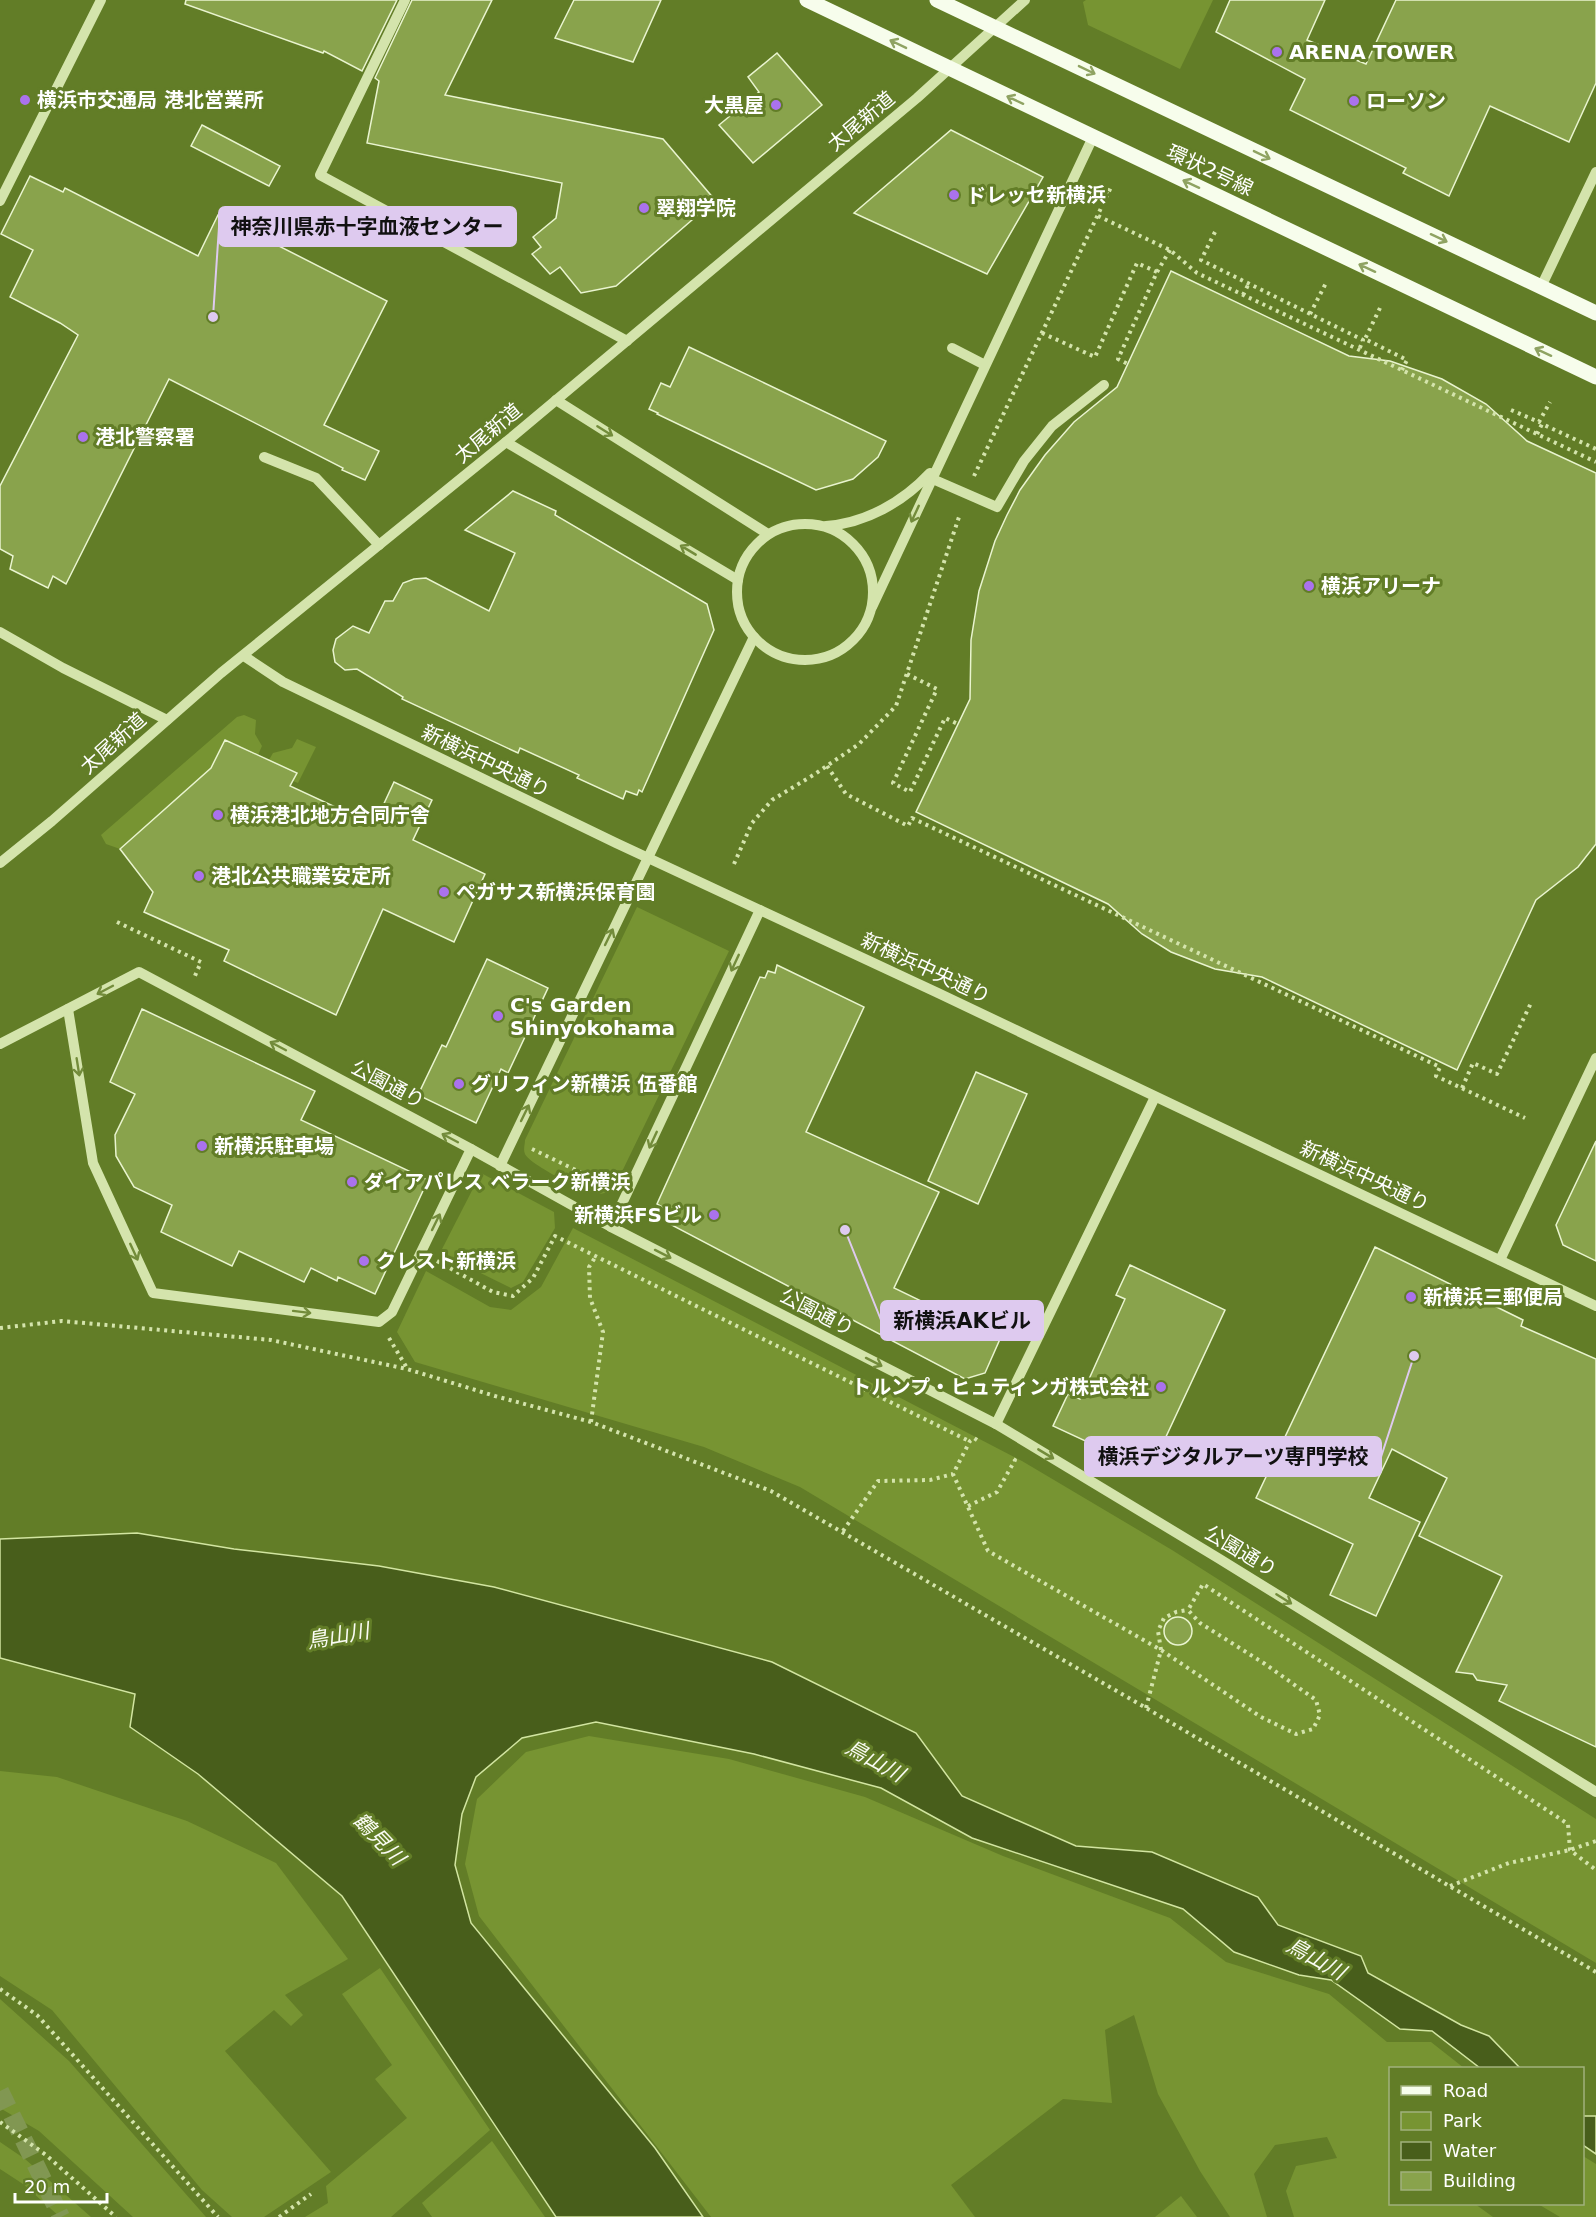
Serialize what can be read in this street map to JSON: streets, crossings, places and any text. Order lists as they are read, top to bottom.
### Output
{
  "streets": {
    "main road": ["環状2号線"],
    "street": ["太尾新道", "新横浜中央通り", "公園通り"]
  },
  "crossings": [
    ["太尾新道", "環状2号線"],
    ["太尾新道", "新横浜中央通り"]
  ],
  "water": ["鳥山川", "鶴見川"],
  "places": [
    "ARENA TOWER",
    "横浜市交通局 港北営業所",
    "ローソン",
    "大黒屋",
    "ドレッセ新横浜",
    "翠翔学院",
    "神奈川県赤十字血液センター",
    "港北警察署",
    "横浜アリーナ",
    "横浜港北地方合同庁舎",
    "港北公共職業安定所",
    "ペガサス新横浜保育園",
    "C's Garden Shinyokohama",
    "グリフィン新横浜 伍番館",
    "新横浜駐車場",
    "ダイアパレス ベラーク新横浜",
    "新横浜FSビル",
    "新横浜AKビル",
    "クレスト新横浜",
    "新横浜三郵便局",
    "横浜デジタルアーツ専門学校",
    "トルンプ・ヒュティンガ株式会社"
  ],
  "legend": [
    "Road",
    "Park",
    "Water",
    "Building"
  ],
  "scale_bar": "20 m"
}
